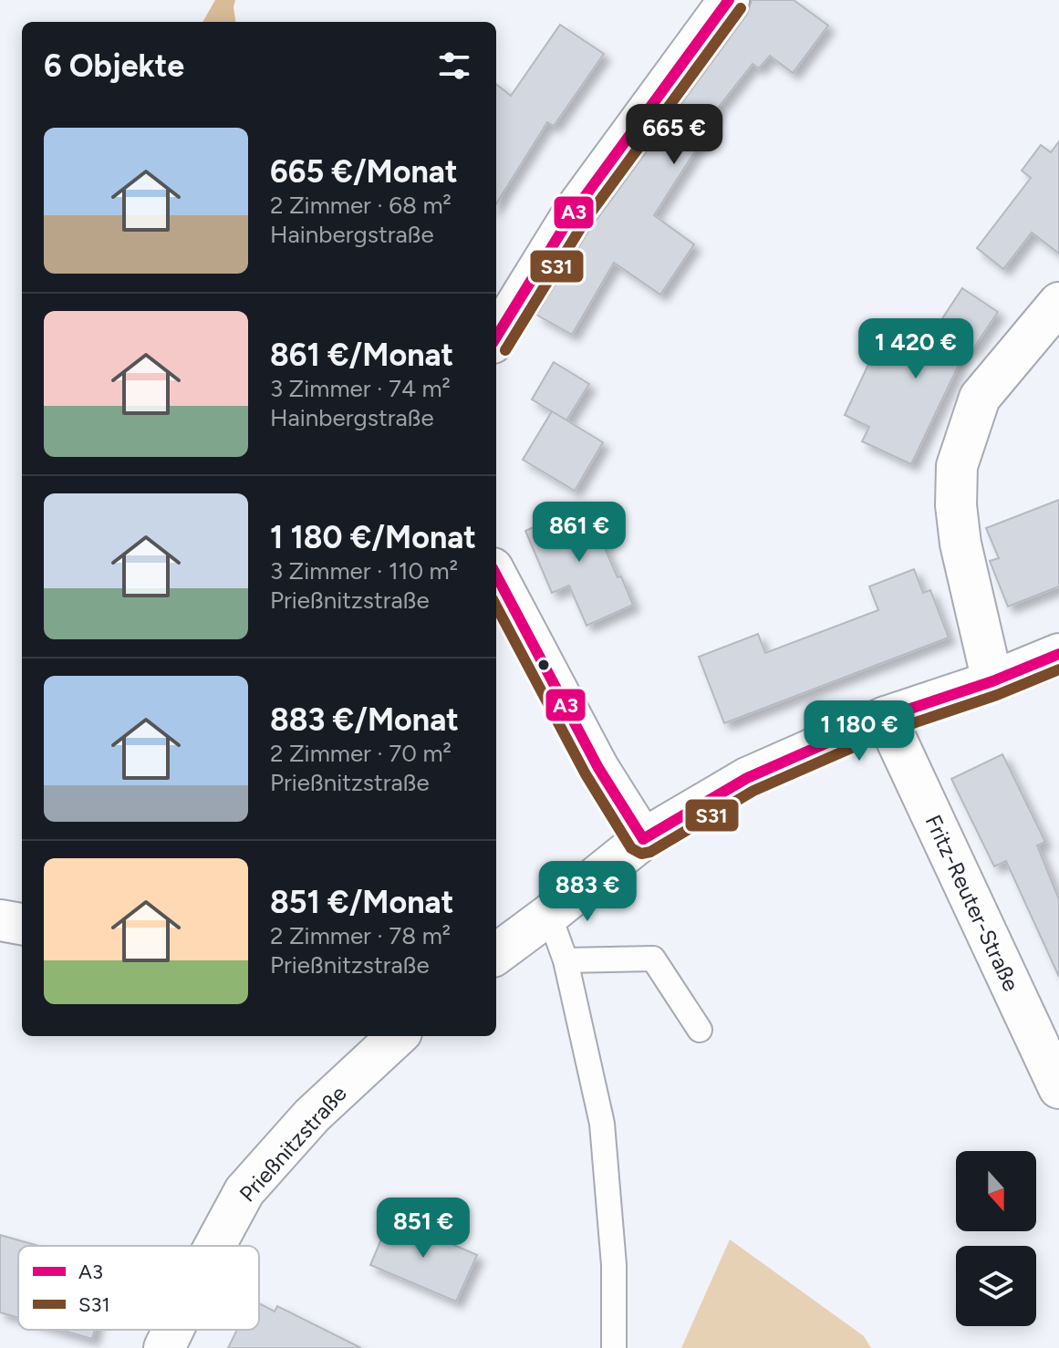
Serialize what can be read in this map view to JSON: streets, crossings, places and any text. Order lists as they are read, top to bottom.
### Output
{
  "streets": {
    "street": ["Fritz-Reuter-Straße", "Prießnitzstraße"]
  },
  "lines": ["transit line A3", "transit line S31"],
  "legend": ["A3", "S31"],
  "north": "bottom",
  "page": {
    "heading": "6 Objekte",
    "price": [
      "665 €",
      "1 420 €",
      "861 €",
      "1 180 €",
      "883 €",
      "851 €"
    ],
    "list": [
      {
        "name": "665 €/Monat",
        "note": "2 Zimmer · 68 m² · Hainbergstraße"
      },
      {
        "name": "861 €/Monat",
        "note": "3 Zimmer · 74 m² · Hainbergstraße"
      },
      {
        "name": "1 180 €/Monat",
        "note": "3 Zimmer · 110 m² · Prießnitzstraße"
      },
      {
        "name": "883 €/Monat",
        "note": "2 Zimmer · 70 m² · Prießnitzstraße"
      },
      {
        "name": "851 €/Monat",
        "note": "2 Zimmer · 78 m² · Prießnitzstraße"
      }
    ]
  }
}
